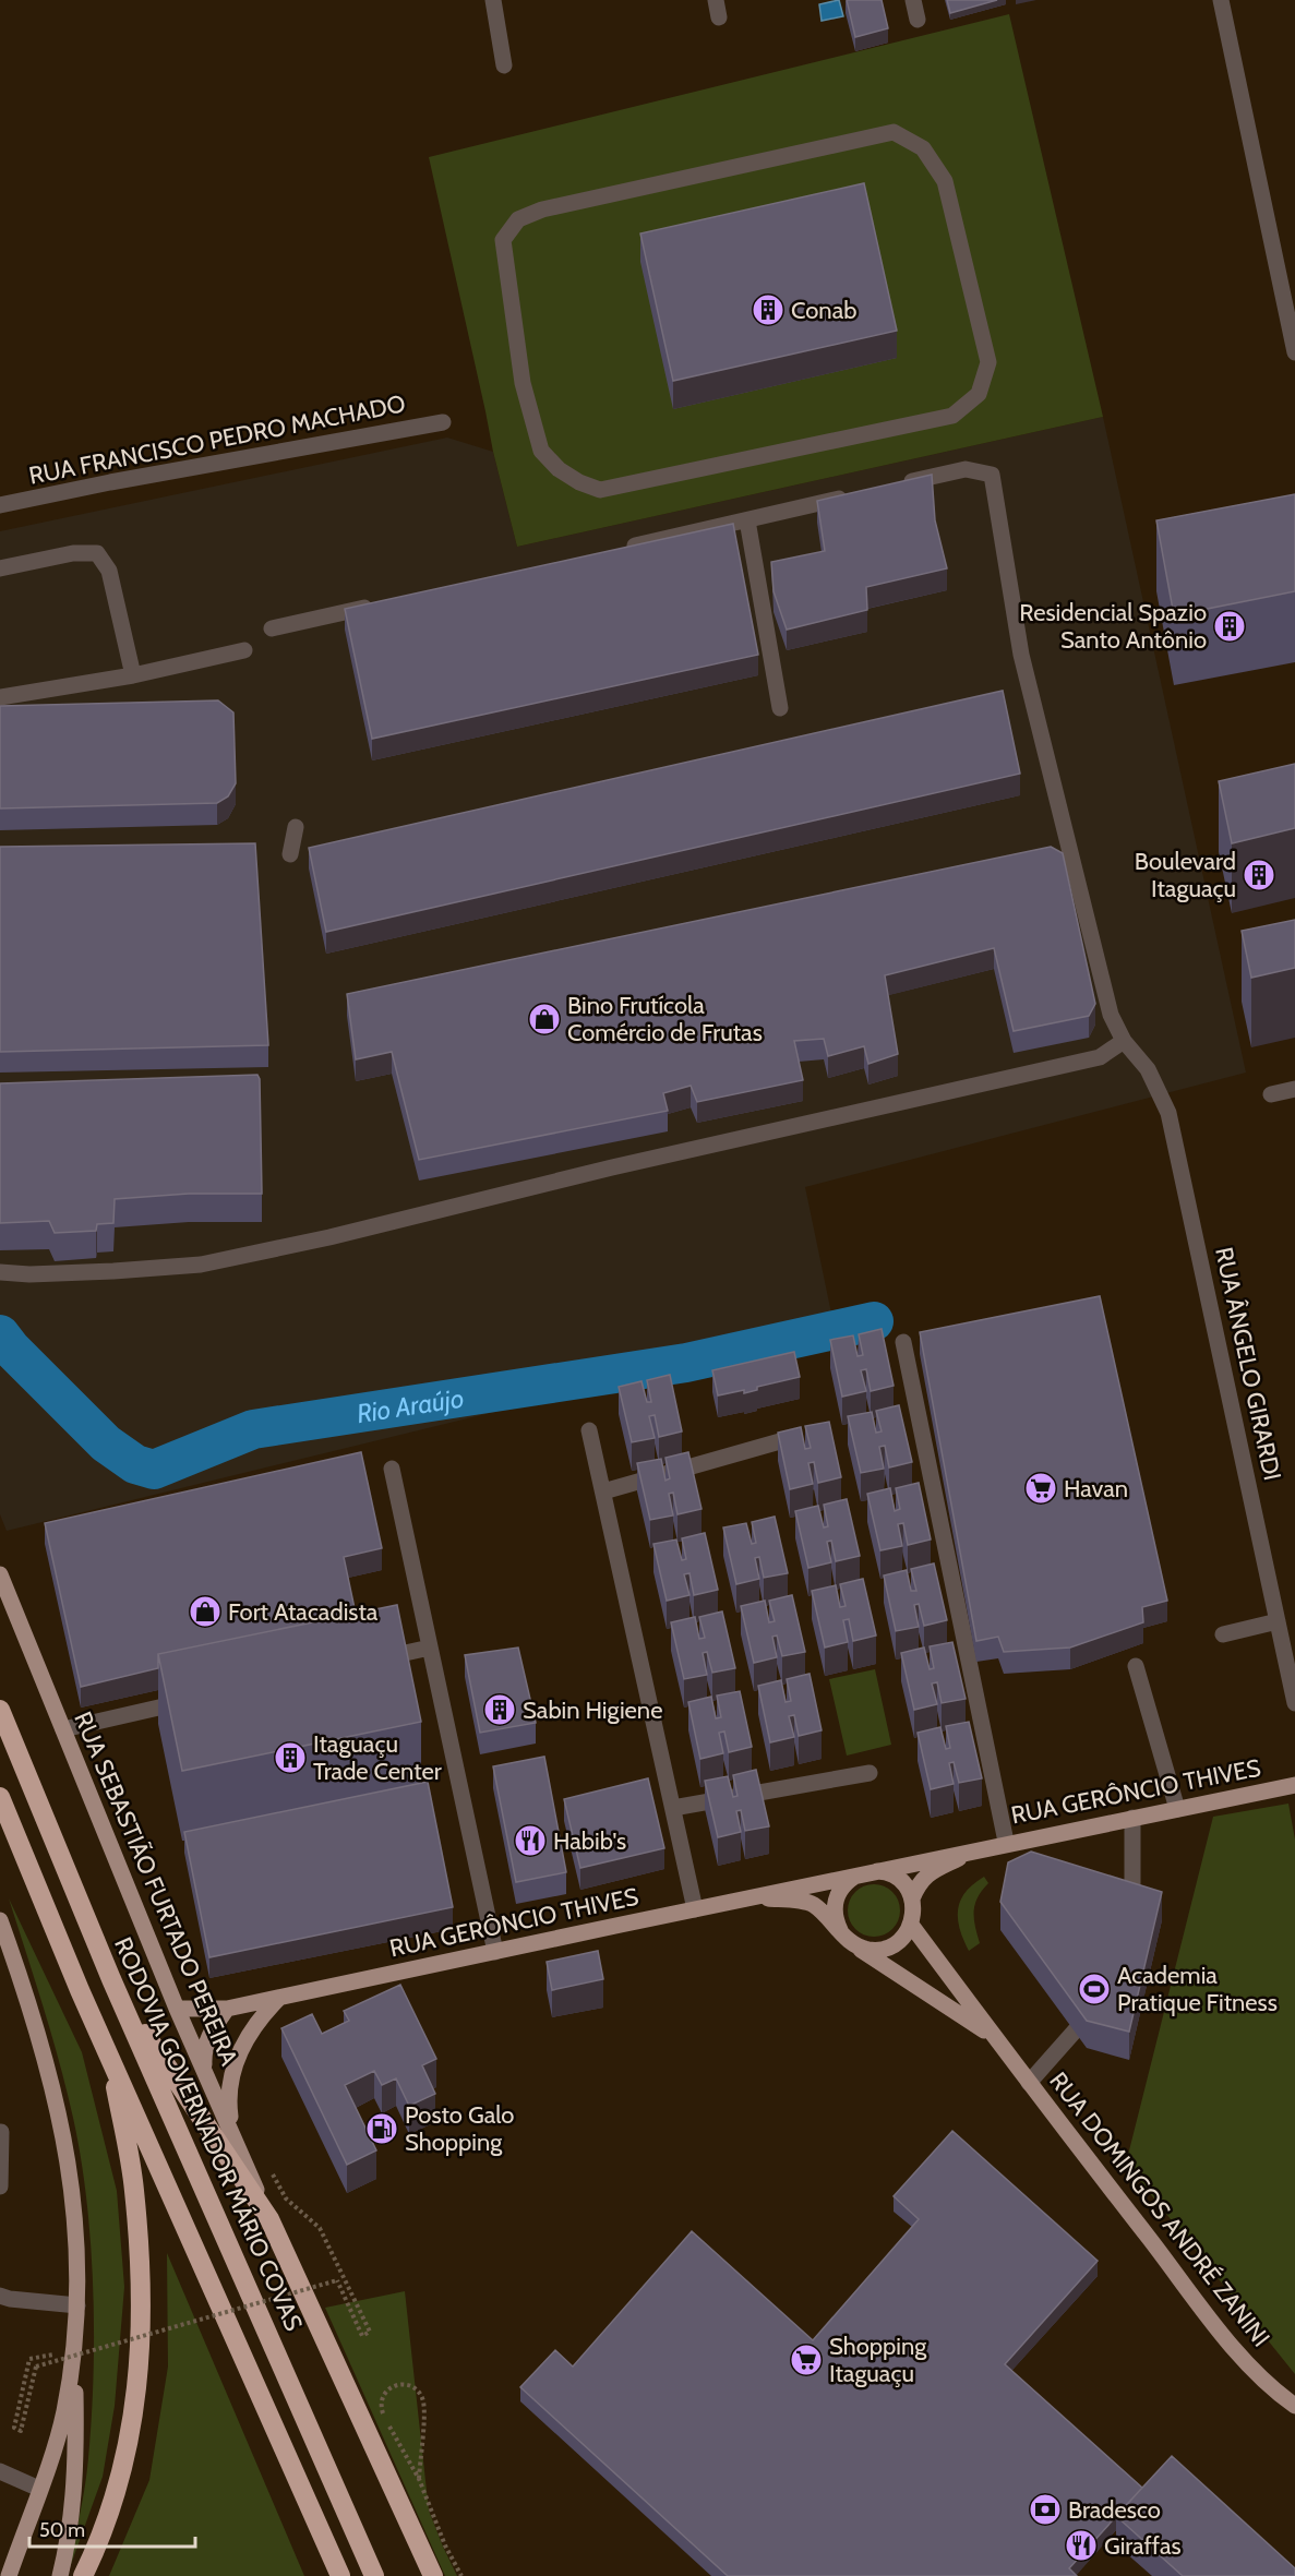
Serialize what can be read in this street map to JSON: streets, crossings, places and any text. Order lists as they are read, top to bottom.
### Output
{
  "streets": {
    "highway": ["RODOVIA GOVERNADOR MÁRIO COVAS"],
    "main road": ["RUA GERÔNCIO THIVES", "RUA SEBASTIÃO FURTADO PEREIRA", "RUA DOMINGOS ANDRÉ ZANINI"],
    "street": ["RUA FRANCISCO PEDRO MACHADO", "RUA ÂNGELO GIRARDI"]
  },
  "crossings": [
    ["RUA GERÔNCIO THIVES", "RUA SEBASTIÃO FURTADO PEREIRA"],
    ["RUA GERÔNCIO THIVES", "RUA DOMINGOS ANDRÉ ZANINI"]
  ],
  "water": ["Rio Araújo"],
  "places": {
    "building": [
      "Conab",
      "Residencial Spazio Santo Antônio",
      "Boulevard Itaguaçu",
      "Sabin Higiene",
      "Itaguaçu Trade Center"
    ],
    "shop": ["Bino Frutícola Comércio de Frutas", "Fort Atacadista"],
    "supermarket": ["Havan", "Shopping Itaguaçu"],
    "restaurant": ["Habib's", "Giraffas"],
    "sports": ["Academia Pratique Fitness"],
    "fuel station": ["Posto Galo Shopping"],
    "bank": ["Bradesco"]
  },
  "scale_bar": "50 m"
}
